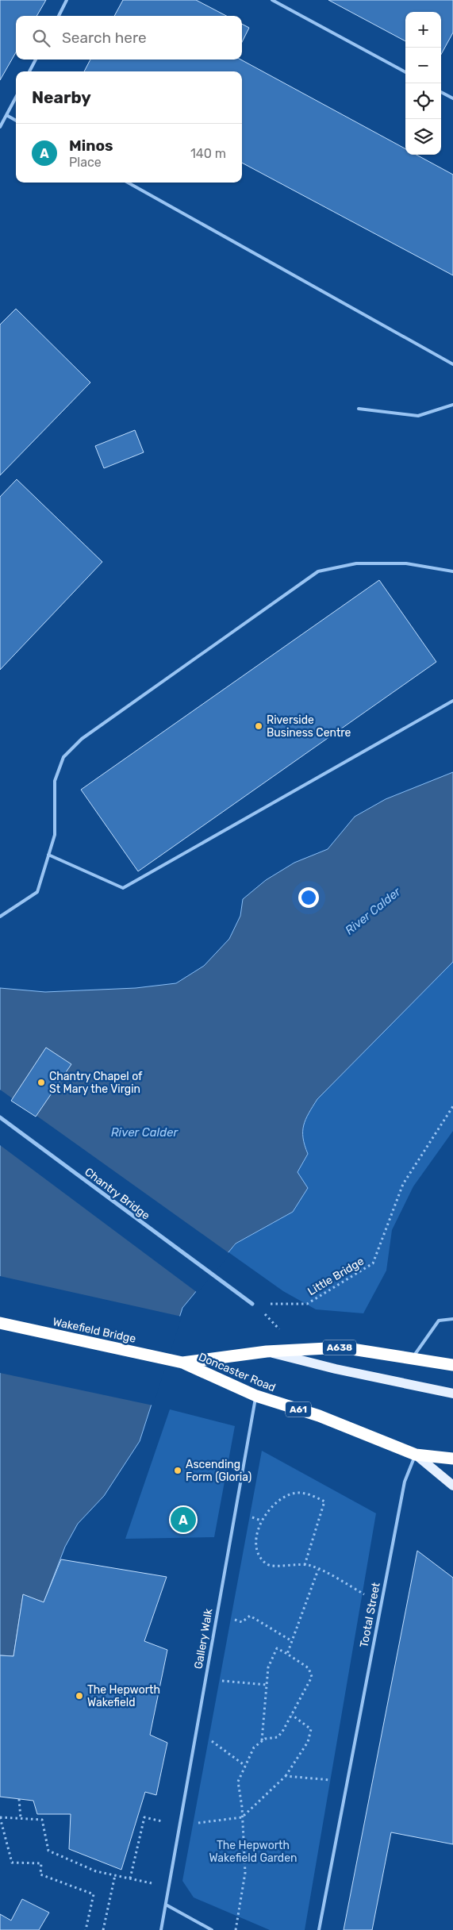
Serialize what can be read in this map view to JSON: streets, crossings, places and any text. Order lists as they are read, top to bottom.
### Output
{
  "streets": {
    "highway": [
      "Wakefield Bridge",
      "A638",
      "Doncaster Road",
      "A61"
    ],
    "street": ["Chantry Bridge"],
    "lane": ["Tootal Street", "Gallery Walk"],
    "path": ["Little Bridge"]
  },
  "crossings": [
    ["Chantry Bridge", "Little Bridge"],
    ["Wakefield Bridge", "Doncaster Road"],
    ["Doncaster Road", "A61"],
    ["Doncaster Road", "Tootal Street"],
    ["Doncaster Road", "Gallery Walk"],
    ["A61", "Tootal Street"]
  ],
  "water": ["River Calder"],
  "parks": ["The Hepworth Wakefield Garden"],
  "places": [
    "Riverside Business Centre",
    "Chantry Chapel of St Mary the Virgin",
    "Ascending Form (Gloria)",
    "The Hepworth Wakefield"
  ],
  "page": {
    "map_buttons": ["+", "−"],
    "search": "Search here",
    "heading": "Nearby",
    "list": [
      {
        "mark": "A",
        "name": "Minos",
        "note": "Place",
        "value": "140 m"
      }
    ],
    "pins": "A"
  }
}
